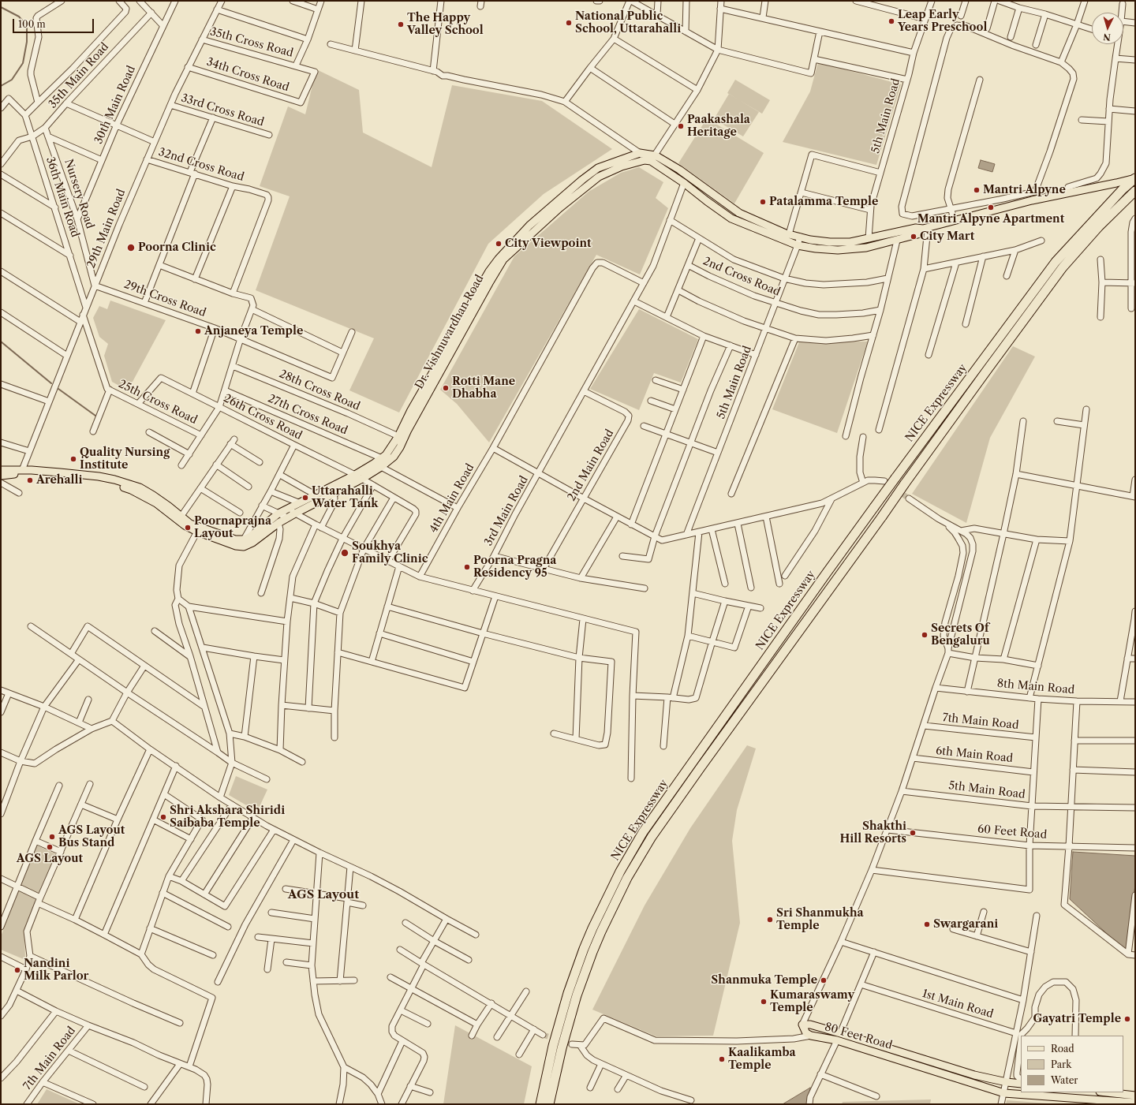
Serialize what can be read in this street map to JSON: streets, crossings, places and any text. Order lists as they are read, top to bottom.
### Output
{
  "streets": {
    "highway": ["NICE Expressway"],
    "main road": ["Dr. Vishnuvardhan Road", "80 Feet Road"],
    "street": [
      "35th Cross Road",
      "34th Cross Road",
      "35th Main Road",
      "30th Main Road",
      "33rd Cross Road",
      "5th Main Road",
      "32nd Cross Road",
      "Nursery Road",
      "36th Main Road",
      "29th Main Road",
      "2nd Cross Road",
      "29th Cross Road",
      "28th Cross Road",
      "25th Cross Road",
      "27th Cross Road",
      "26th Cross Road",
      "2nd Main Road",
      "4th Main Road",
      "3rd Main Road",
      "8th Main Road",
      "7th Main Road",
      "6th Main Road",
      "60 Feet Road",
      "1st Main Road"
    ]
  },
  "crossings": [
    ["35th Cross Road", "34th Cross Road"],
    ["35th Cross Road", "29th Main Road"],
    ["34th Cross Road", "29th Main Road"],
    ["35th Main Road", "Nursery Road"],
    ["35th Main Road", "36th Main Road"],
    ["30th Main Road", "Nursery Road"],
    ["33rd Cross Road", "29th Main Road"],
    ["5th Main Road", "2nd Cross Road"],
    ["5th Main Road", "Dr. Vishnuvardhan Road"],
    ["32nd Cross Road", "29th Main Road"],
    ["Nursery Road", "29th Main Road"],
    ["Nursery Road", "29th Cross Road"],
    ["36th Main Road", "29th Main Road"],
    ["29th Main Road", "29th Cross Road"],
    ["29th Main Road", "Dr. Vishnuvardhan Road"],
    ["29th Main Road", "25th Cross Road"],
    ["Dr. Vishnuvardhan Road", "28th Cross Road"],
    ["Dr. Vishnuvardhan Road", "NICE Expressway"],
    ["Dr. Vishnuvardhan Road", "27th Cross Road"],
    ["Dr. Vishnuvardhan Road", "26th Cross Road"],
    ["Dr. Vishnuvardhan Road", "3rd Main Road"],
    ["25th Cross Road", "26th Cross Road"],
    ["2nd Main Road", "3rd Main Road"],
    ["4th Main Road", "3rd Main Road"]
  ],
  "districts": ["AGS Layout"],
  "places": [
    "Leap Early Years Preschool",
    "National Public School, Uttarahalli",
    "The Happy Valley School",
    "Paakashala Heritage",
    "Mantri Alpyne",
    "Patalamma Temple",
    "Mantri Alpyne Apartment",
    "City Mart",
    "City Viewpoint",
    "Poorna Clinic",
    "Anjaneya Temple",
    "Rotti Mane Dhabha",
    "Quality Nursing Institute",
    "Arehalli",
    "Uttarahalli Water Tank",
    "Poornaprajna Layout",
    "Soukhya Family Clinic",
    "Poorna Pragna Residency 95",
    "Secrets Of Bengaluru",
    "Shri Akshara Shiridi Saibaba Temple",
    "Shakthi Hill Resorts",
    "AGS Layout Bus Stand",
    "AGS Layout",
    "Sri Shanmukha Temple",
    "Swargarani",
    "Nandini Milk Parlor",
    "Shanmuka Temple",
    "Kumaraswamy Temple",
    "Gayatri Temple",
    "Kaalikamba Temple"
  ],
  "legend": ["Road", "Park", "Water"],
  "scale_bar": "100 m",
  "north": "bottom"
}
